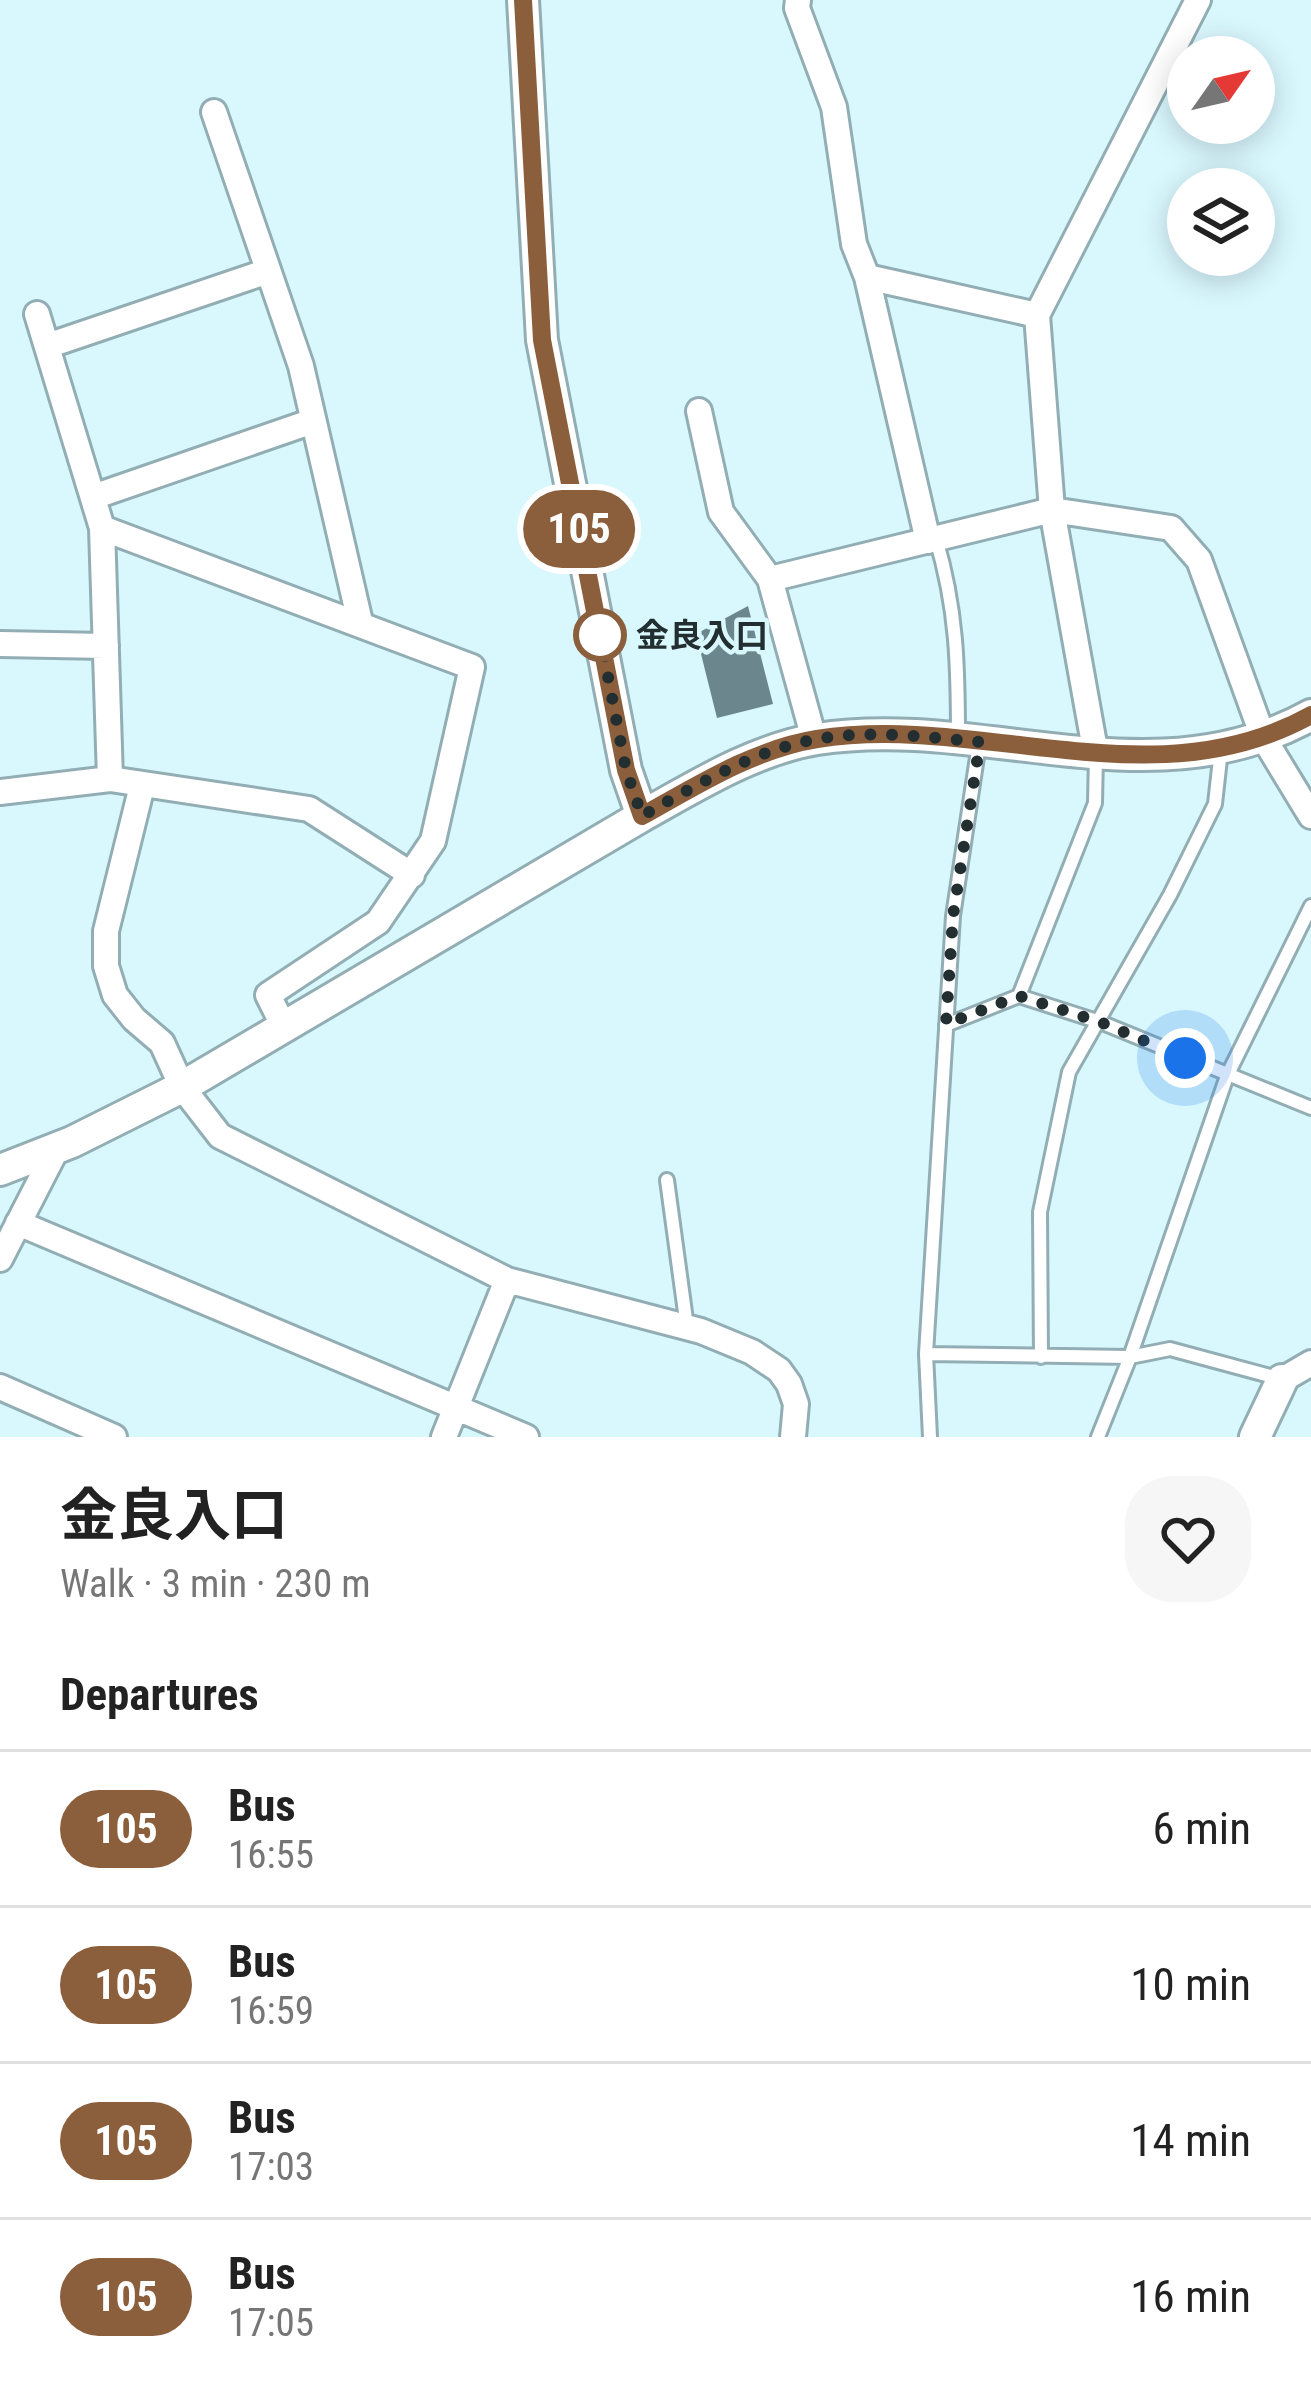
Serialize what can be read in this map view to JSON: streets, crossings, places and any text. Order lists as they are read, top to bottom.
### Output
{
  "places": ["金良入口"],
  "lines": ["bus line 105"],
  "north": "top right",
  "page": {
    "on_map": "105",
    "heading": [
      ["金良入口", "Walk · 3 min · 230 m"],
      "Departures"
    ],
    "list": [
      {
        "mark": "105",
        "name": "Bus",
        "note": "16:55",
        "value": "6 min"
      },
      {
        "mark": "105",
        "name": "Bus",
        "note": "16:59",
        "value": "10 min"
      },
      {
        "mark": "105",
        "name": "Bus",
        "note": "17:03",
        "value": "14 min"
      },
      {
        "mark": "105",
        "name": "Bus",
        "note": "17:05",
        "value": "16 min"
      }
    ]
  }
}
